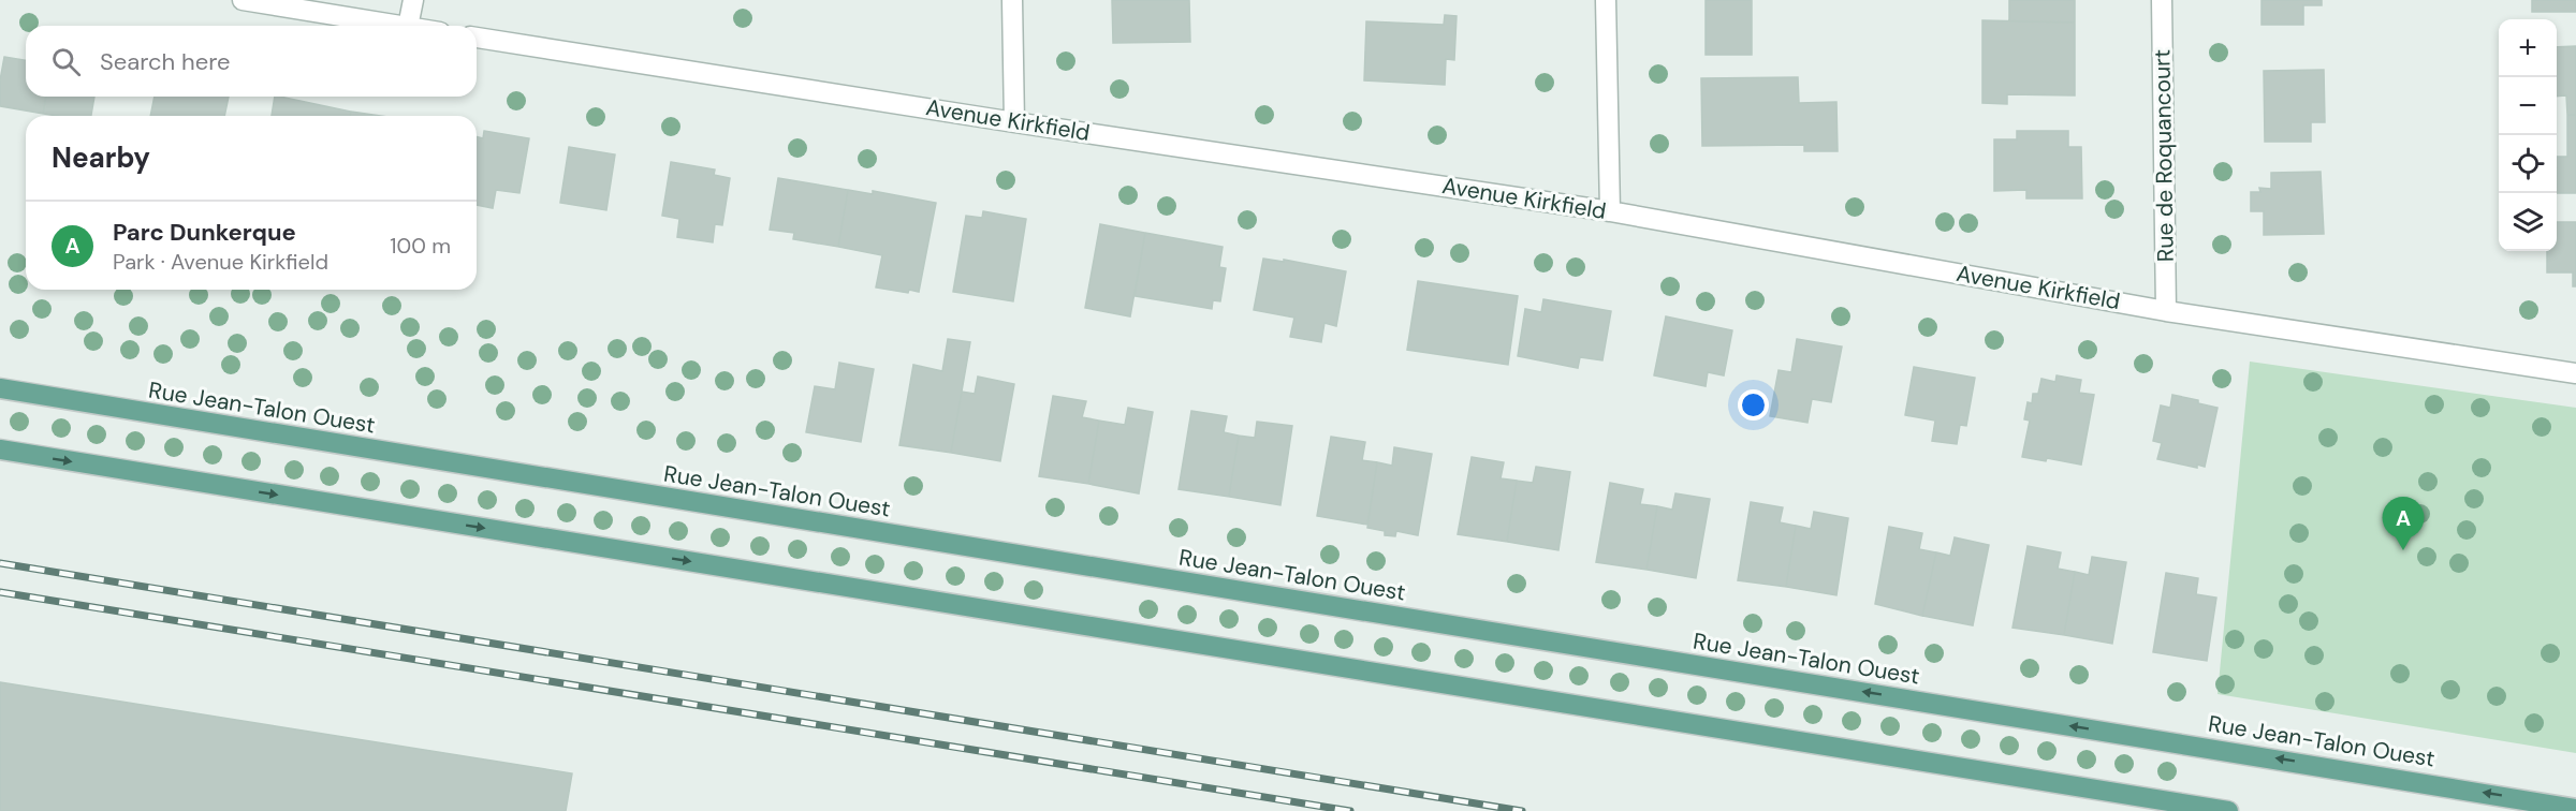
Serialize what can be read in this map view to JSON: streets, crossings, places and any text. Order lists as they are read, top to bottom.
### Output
{
  "streets": {
    "main road": ["Rue Jean-Talon Ouest"],
    "street": ["Avenue Kirkfield", "Rue de Roquancourt"]
  },
  "crossings": [
    ["Avenue Kirkfield", "Rue de Roquancourt"]
  ],
  "page": {
    "map_buttons": ["+", "−"],
    "search": "Search here",
    "heading": "Nearby",
    "list": [
      {
        "mark": "A",
        "name": "Parc Dunkerque",
        "note": "Park · Avenue Kirkfield",
        "value": "100 m"
      }
    ],
    "pins": "A"
  }
}
